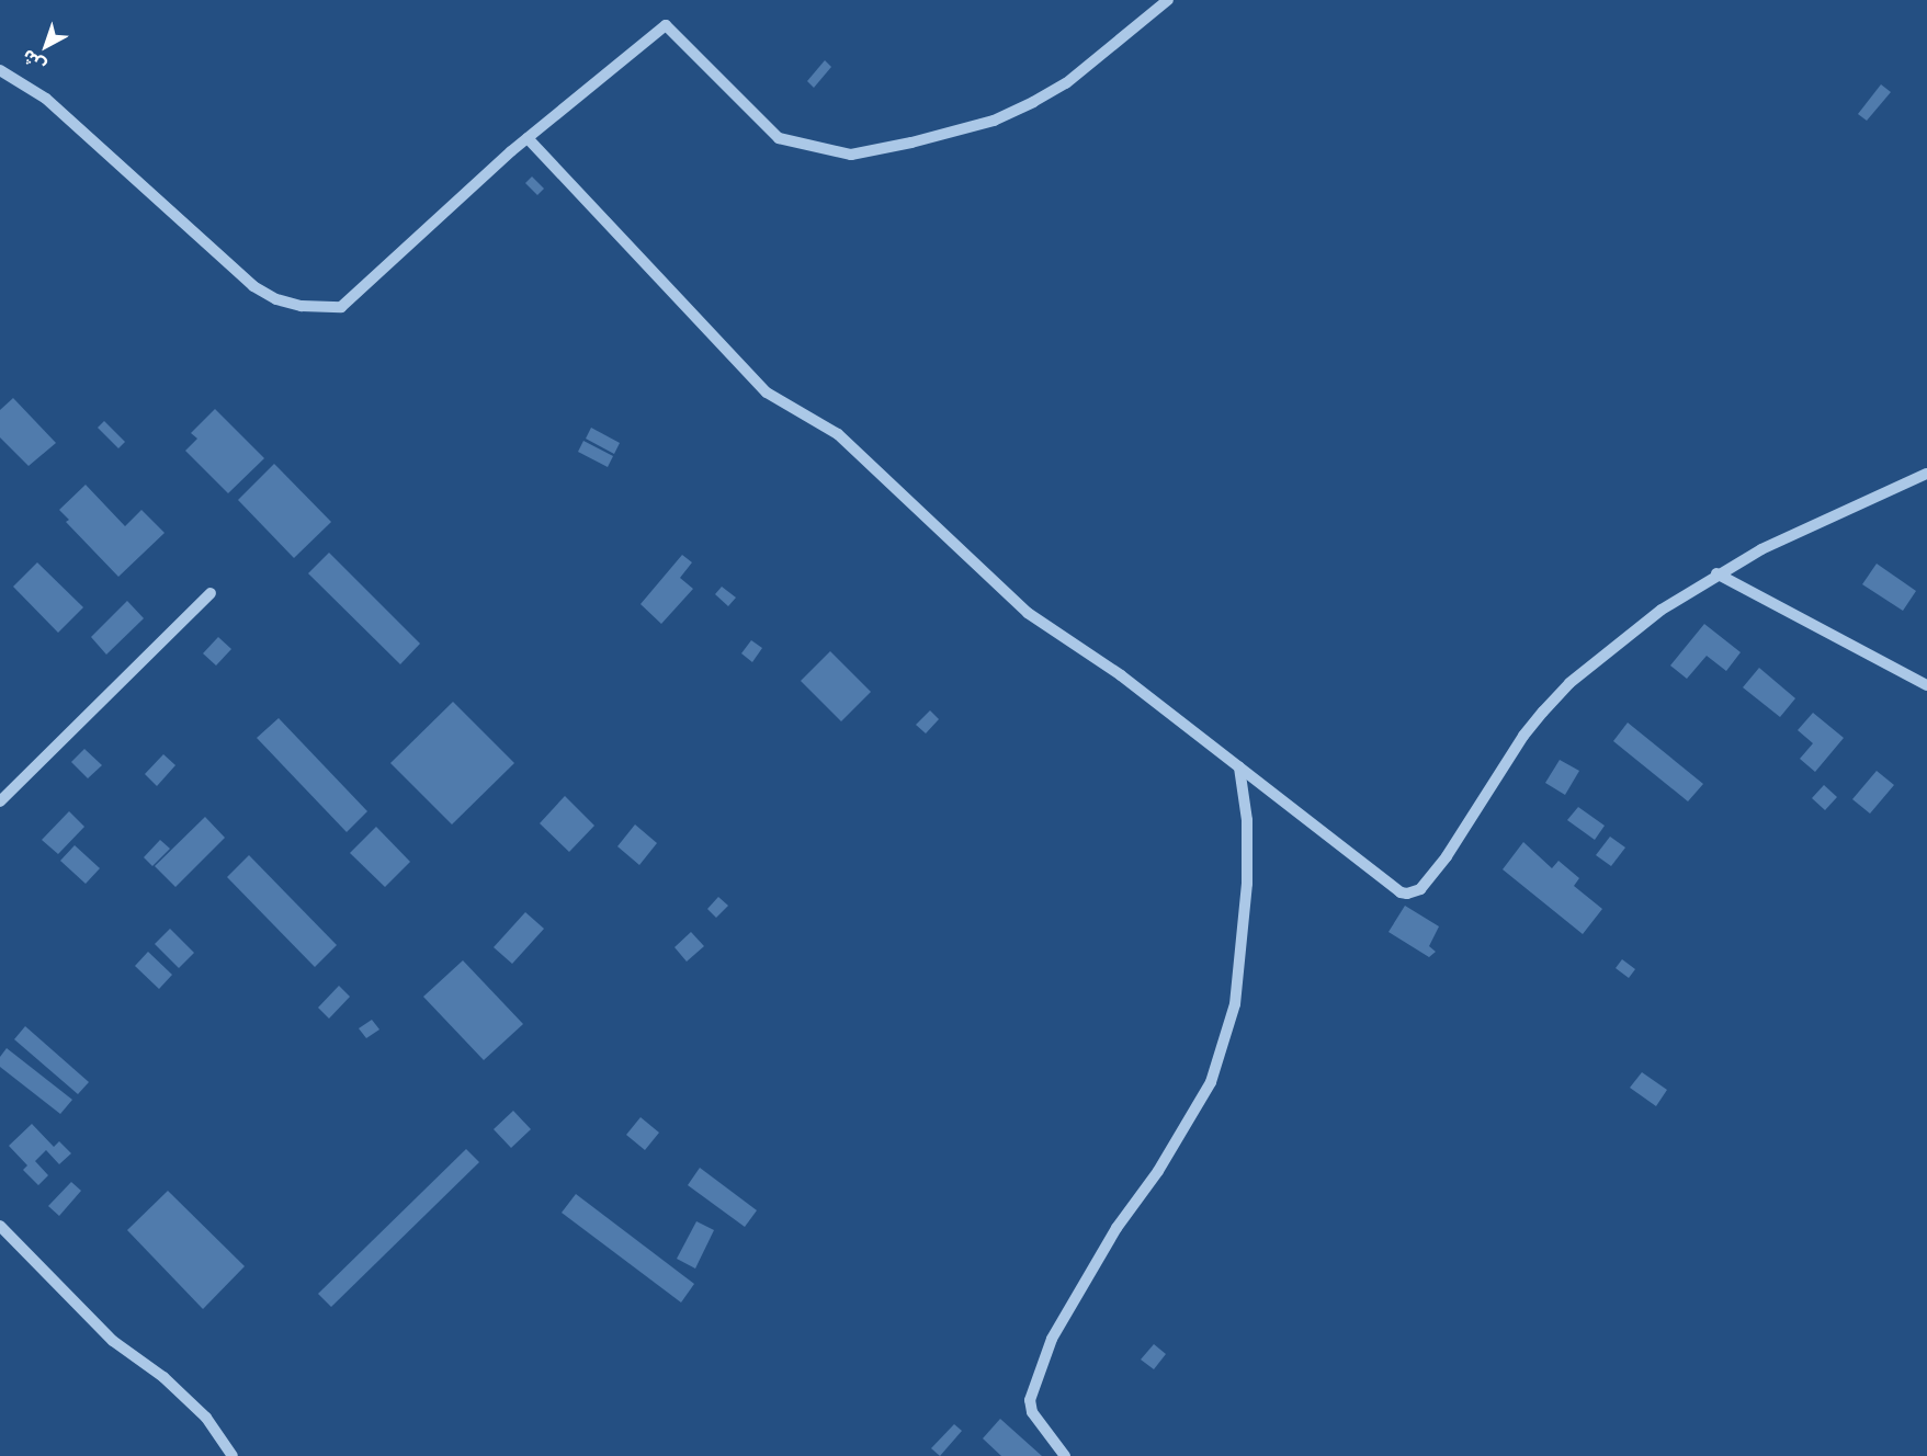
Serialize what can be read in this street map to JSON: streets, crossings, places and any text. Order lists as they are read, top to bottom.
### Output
{
  "north": "bottom left"
}
